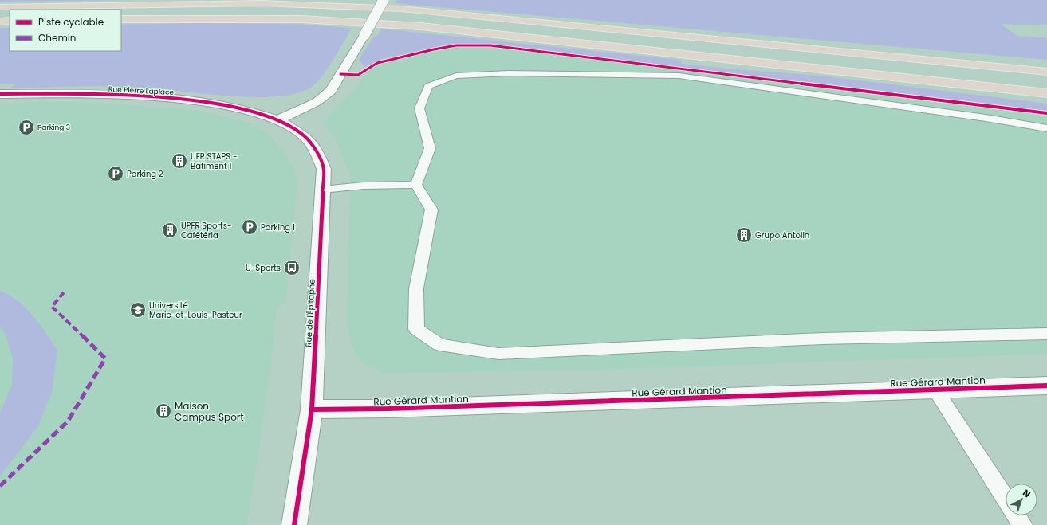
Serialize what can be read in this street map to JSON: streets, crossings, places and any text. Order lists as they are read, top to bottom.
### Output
{
  "streets": {
    "street": ["Rue Pierre Laplace", "Rue de l'Épitaphe", "Rue Gérard Mantion"]
  },
  "crossings": [
    ["Rue Pierre Laplace", "Rue de l'Épitaphe"],
    ["Rue de l'Épitaphe", "Rue Gérard Mantion"]
  ],
  "places": {
    "parking": ["Parking 3", "Parking 2", "Parking 1"],
    "building": [
      "UFR STAPS - Bâtiment 1",
      "UPFR Sports- Cafétéria",
      "Grupo Antolin",
      "Maison Campus Sport"
    ],
    "bus stop": ["U-Sports"],
    "school or university": ["Université Marie-et-Louis-Pasteur"]
  },
  "legend": ["Piste cyclable", "Chemin"],
  "north": "top right"
}
